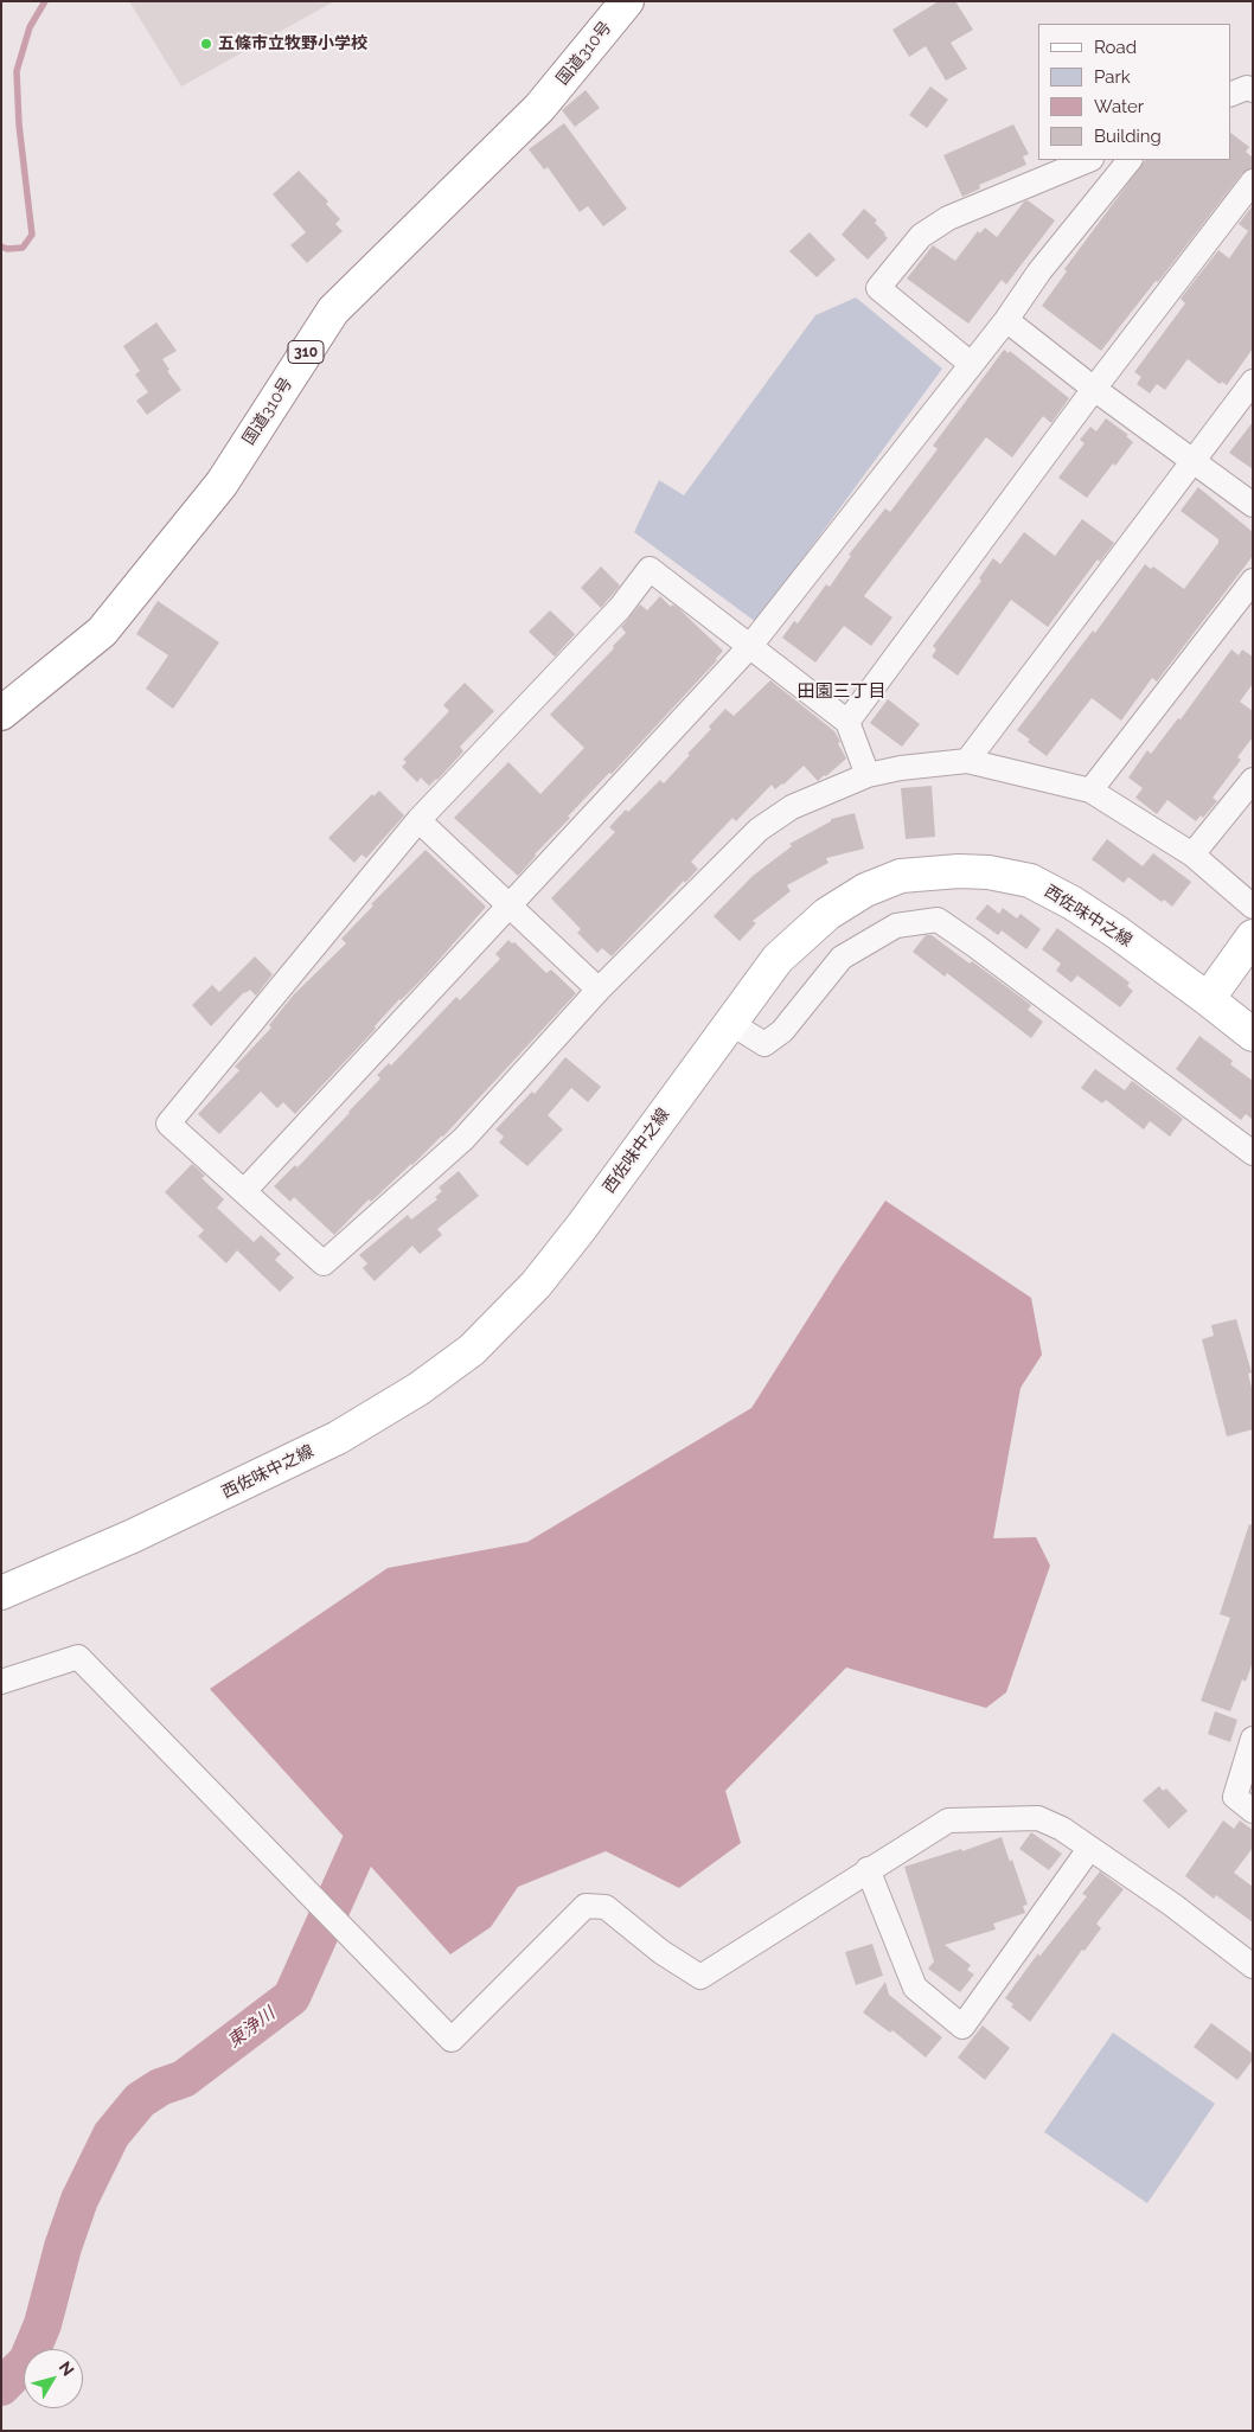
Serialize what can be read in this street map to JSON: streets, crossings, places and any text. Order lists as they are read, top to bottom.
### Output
{
  "streets": {
    "main road": ["国道310号", "310", "西佐味中之線"]
  },
  "districts": ["田園三丁目"],
  "water": ["東浄川"],
  "places": ["五條市立牧野小学校"],
  "legend": [
    "Road",
    "Park",
    "Water",
    "Building"
  ],
  "north": "top right"
}
